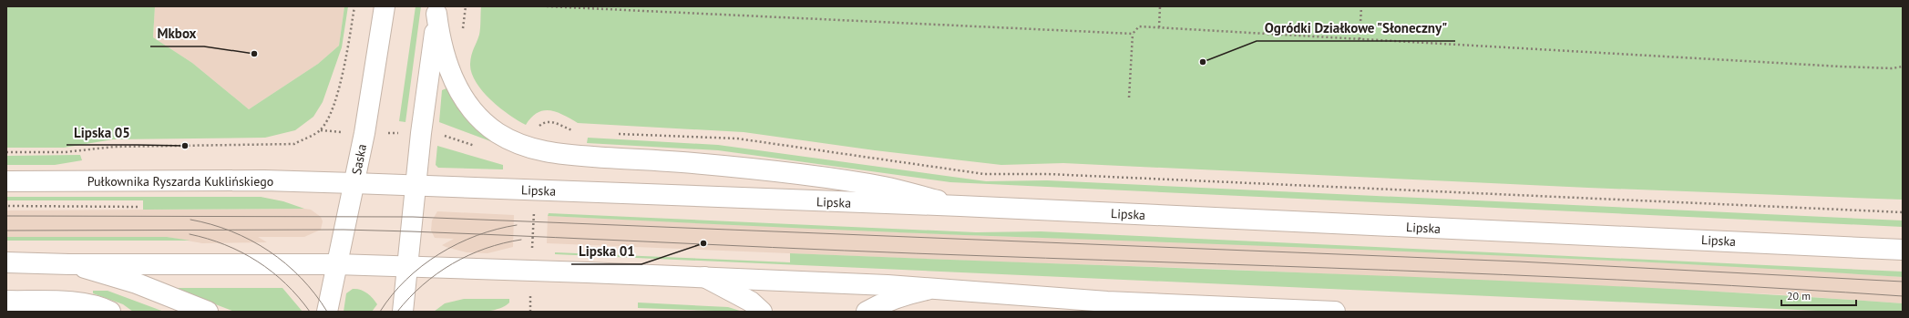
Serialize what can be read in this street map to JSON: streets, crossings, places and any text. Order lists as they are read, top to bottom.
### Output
{
  "streets": {
    "main road": ["Saska", "Pułkownika Ryszarda Kuklińskiego", "Lipska"]
  },
  "crossings": [
    ["Saska", "Pułkownika Ryszarda Kuklińskiego"],
    ["Saska", "Lipska"],
    ["Pułkownika Ryszarda Kuklińskiego", "Lipska"]
  ],
  "places": [
    "Mkbox",
    "Ogródki Działkowe \"Słoneczny\"",
    "Lipska 05",
    "Lipska 01"
  ],
  "scale_bar": "20 m"
}
